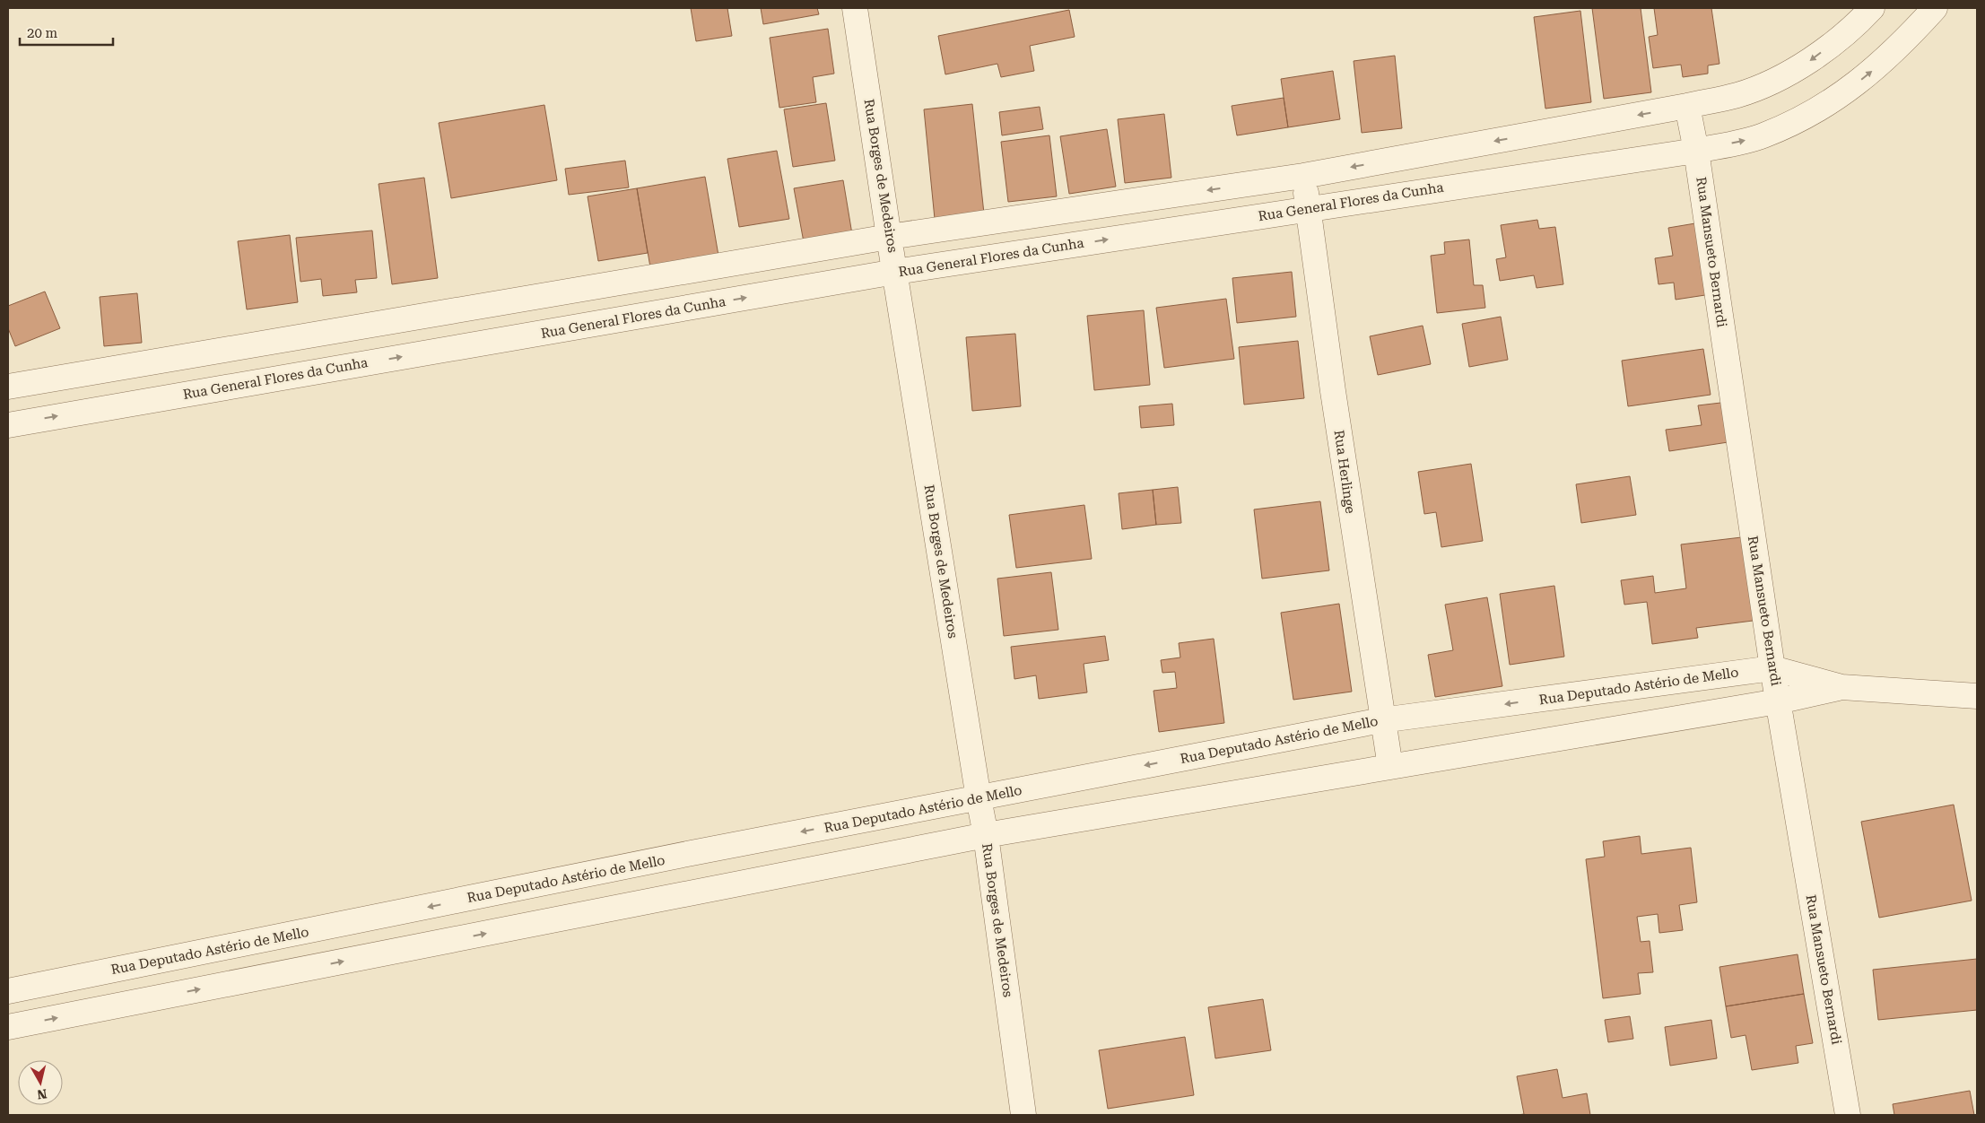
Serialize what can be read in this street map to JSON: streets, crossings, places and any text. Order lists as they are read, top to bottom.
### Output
{
  "streets": {
    "street": [
      "Rua Borges de Medeiros",
      "Rua General Flores da Cunha",
      "Rua Mansueto Bernardi",
      "Rua Herlinge",
      "Rua Deputado Astério de Mello"
    ]
  },
  "crossings": [
    ["Rua Borges de Medeiros", "Rua General Flores da Cunha"],
    ["Rua Borges de Medeiros", "Rua Deputado Astério de Mello"],
    ["Rua General Flores da Cunha", "Rua Mansueto Bernardi"],
    ["Rua General Flores da Cunha", "Rua Herlinge"],
    ["Rua Mansueto Bernardi", "Rua Deputado Astério de Mello"],
    ["Rua Herlinge", "Rua Deputado Astério de Mello"]
  ],
  "scale_bar": "20 m",
  "north": "bottom"
}
